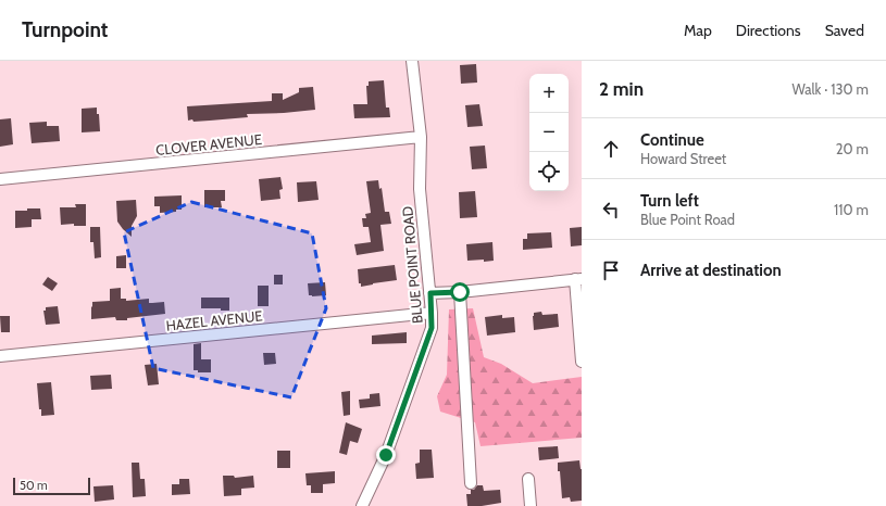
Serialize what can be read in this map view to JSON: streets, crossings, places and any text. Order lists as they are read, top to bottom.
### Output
{
  "streets": {
    "street": ["CLOVER AVENUE", "BLUE POINT ROAD", "HAZEL AVENUE"]
  },
  "crossings": [
    ["CLOVER AVENUE", "BLUE POINT ROAD"],
    ["BLUE POINT ROAD", "HAZEL AVENUE"]
  ],
  "scale_bar": "50 m",
  "page": {
    "header": "Turnpoint",
    "nav": ["Map", "Directions", "Saved"],
    "heading": ["2 min", "Walk · 130 m"],
    "map_buttons": ["+", "−"],
    "list": [
      ["Continue", "Howard Street", "20 m"],
      ["Turn left", "Blue Point Road", "110 m"],
      "Arrive at destination"
    ],
    "scale": "50 m"
  }
}
